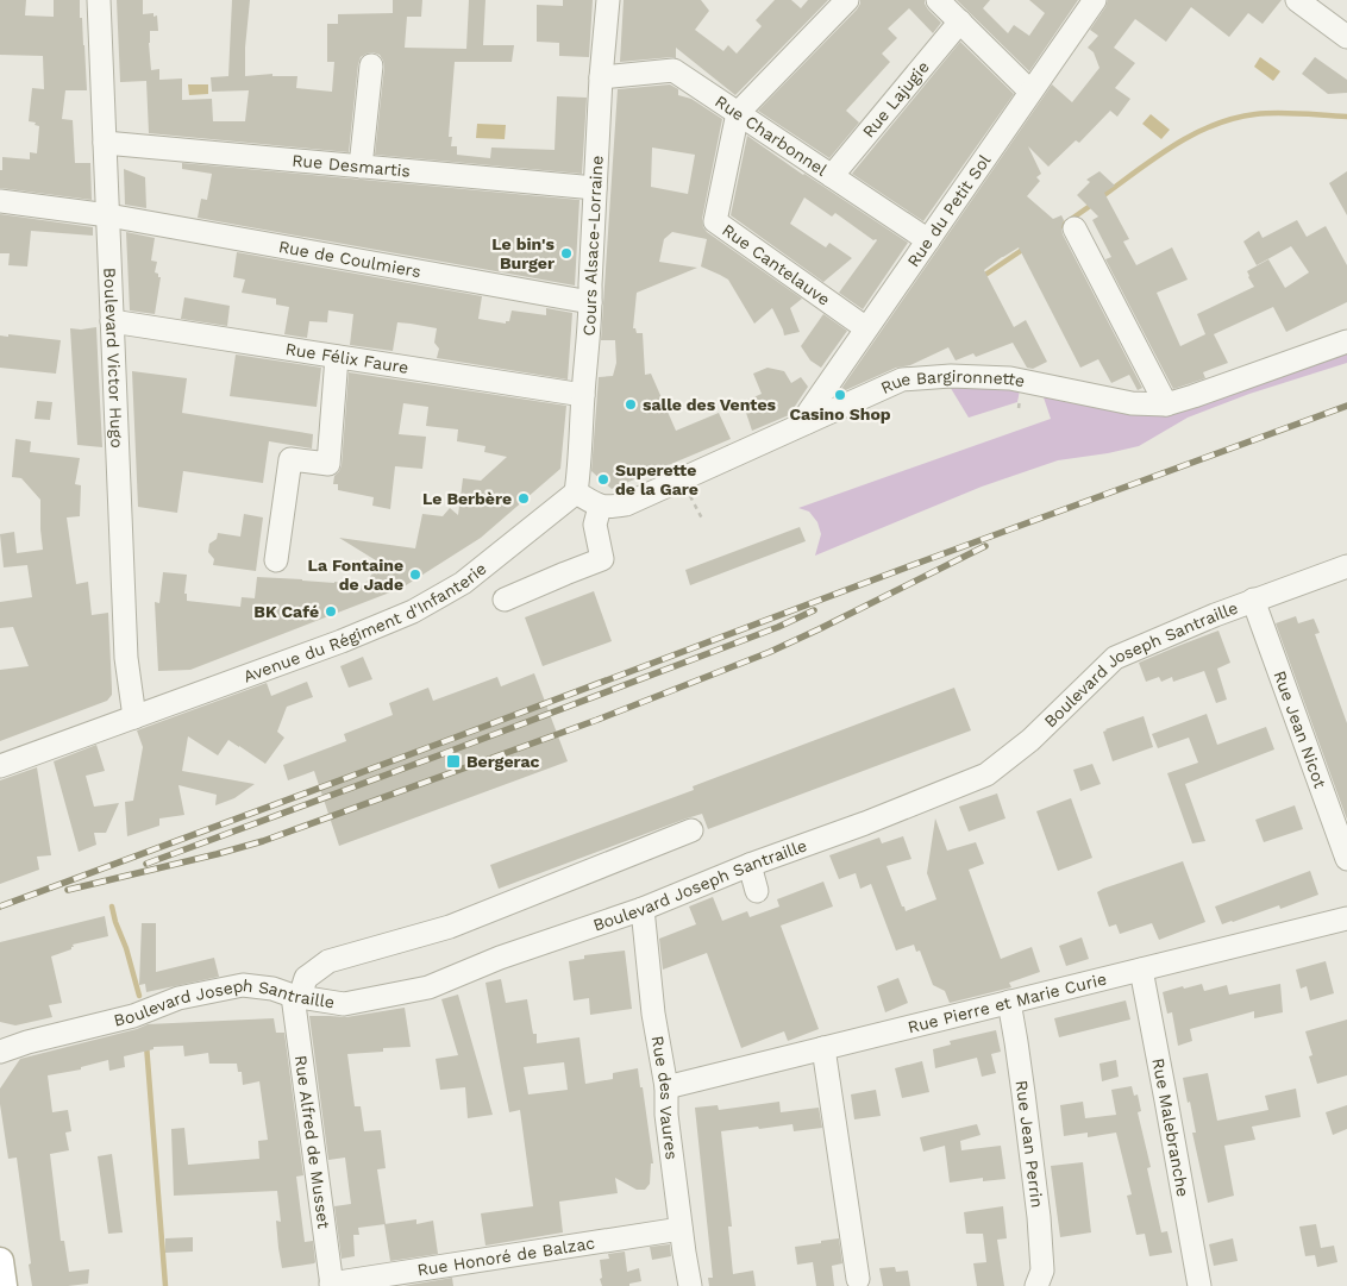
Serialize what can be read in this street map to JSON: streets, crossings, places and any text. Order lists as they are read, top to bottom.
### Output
{
  "streets": {
    "street": [
      "Rue Lajugie",
      "Rue Charbonnel",
      "Rue Desmartis",
      "Rue du Petit Sol",
      "Cours Alsace-Lorraine",
      "Rue de Coulmiers",
      "Rue Cantelauve",
      "Rue Félix Faure",
      "Boulevard Victor Hugo",
      "Rue Bargironnette",
      "Avenue du Régiment d'Infanterie",
      "Boulevard Joseph Santraille",
      "Rue Jean Nicot",
      "Rue Pierre et Marie Curie",
      "Rue des Vaures",
      "Rue Malebranche",
      "Rue Alfred de Musset",
      "Rue Jean Perrin",
      "Rue Honoré de Balzac"
    ]
  },
  "crossings": [
    ["Rue Lajugie", "Rue Charbonnel"],
    ["Rue Charbonnel", "Rue du Petit Sol"],
    ["Rue Charbonnel", "Cours Alsace-Lorraine"],
    ["Rue Charbonnel", "Rue Cantelauve"],
    ["Rue Desmartis", "Cours Alsace-Lorraine"],
    ["Rue Desmartis", "Boulevard Victor Hugo"],
    ["Rue du Petit Sol", "Rue Cantelauve"],
    ["Rue du Petit Sol", "Rue Bargironnette"],
    ["Cours Alsace-Lorraine", "Rue de Coulmiers"],
    ["Cours Alsace-Lorraine", "Rue Félix Faure"],
    ["Cours Alsace-Lorraine", "Avenue du Régiment d'Infanterie"],
    ["Rue de Coulmiers", "Boulevard Victor Hugo"],
    ["Rue Félix Faure", "Boulevard Victor Hugo"],
    ["Boulevard Victor Hugo", "Avenue du Régiment d'Infanterie"],
    ["Boulevard Joseph Santraille", "Rue Jean Nicot"],
    ["Boulevard Joseph Santraille", "Rue des Vaures"],
    ["Boulevard Joseph Santraille", "Rue Alfred de Musset"],
    ["Rue Pierre et Marie Curie", "Rue des Vaures"],
    ["Rue Pierre et Marie Curie", "Rue Malebranche"],
    ["Rue Pierre et Marie Curie", "Rue Jean Perrin"],
    ["Rue des Vaures", "Rue Honoré de Balzac"],
    ["Rue Alfred de Musset", "Rue Honoré de Balzac"]
  ],
  "places": {
    "other": [
      "Le bin's Burger",
      "Casino Shop",
      "salle des Ventes",
      "Superette de la Gare",
      "Le Berbère",
      "La Fontaine de Jade",
      "BK Café"
    ],
    "transit": ["Bergerac"]
  }
}
